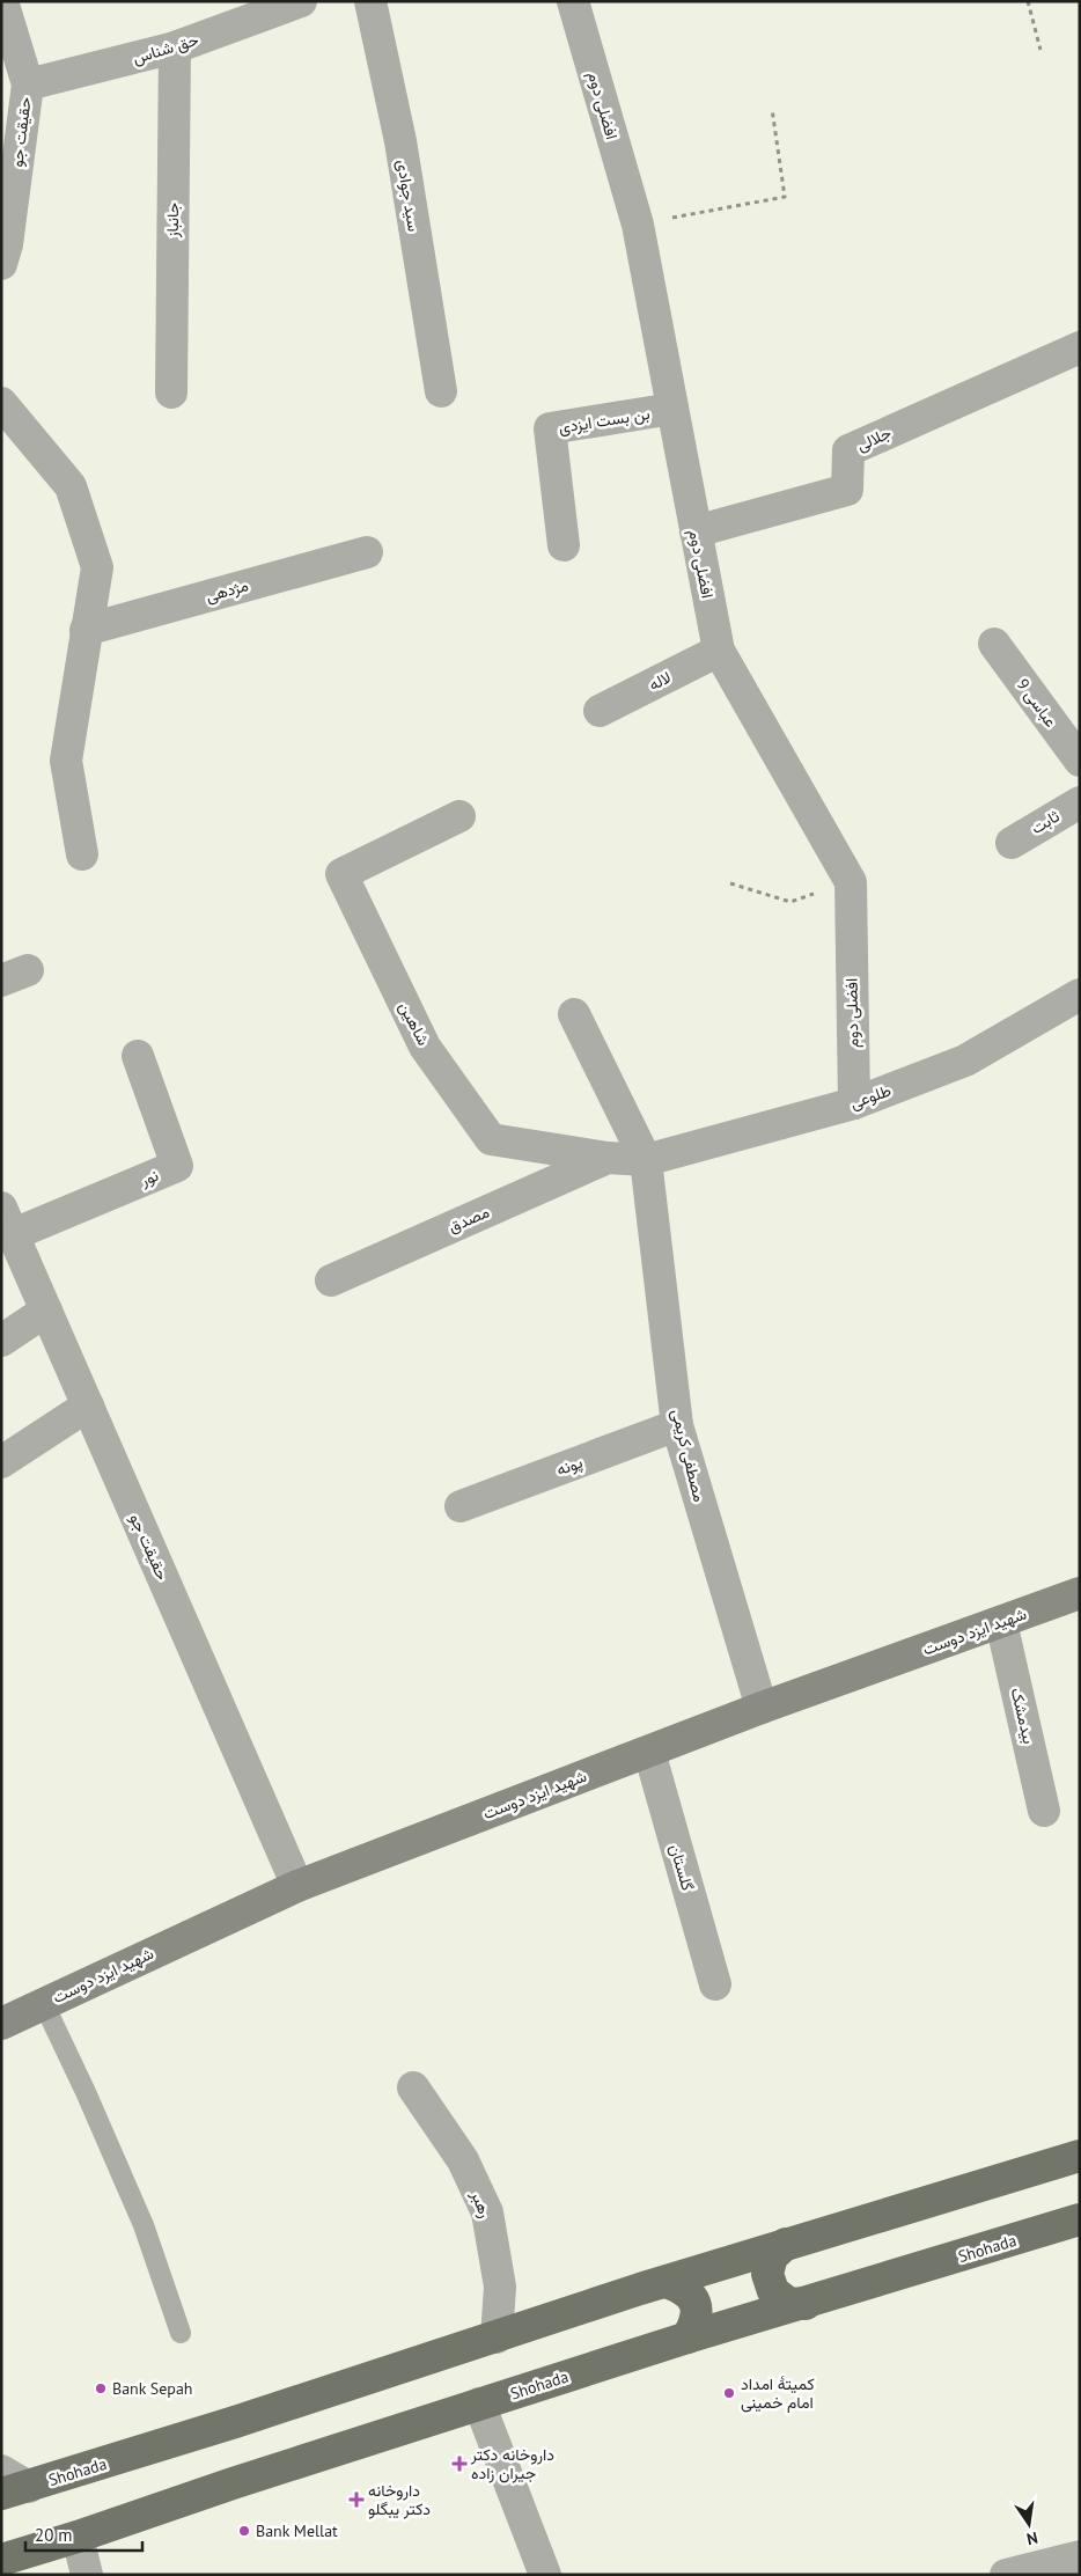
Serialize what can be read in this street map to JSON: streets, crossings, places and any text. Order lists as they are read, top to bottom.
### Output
{
  "streets": {
    "main road": ["شهید ایزد دوست", "Shohada"],
    "street": [
      "حق شناس",
      "افضلی دوم",
      "حقیقت جو",
      "سید جوادی",
      "جانباز",
      "بن بست ایزدی",
      "جلالی",
      "مژدهی",
      "لاله",
      "عباسی 9",
      "ثابت",
      "شاهین",
      "طلوعی",
      "نور",
      "مصدق",
      "مصطفی کریمی",
      "پونه",
      "بیدمشک",
      "گلستان",
      "رهبر"
    ]
  },
  "crossings": [
    ["حق شناس", "حقیقت جو"],
    ["حق شناس", "جانباز"],
    ["افضلی دوم", "بن بست ایزدی"],
    ["افضلی دوم", "جلالی"],
    ["افضلی دوم", "لاله"],
    ["افضلی دوم", "طلوعی"],
    ["حقیقت جو", "نور"],
    ["حقیقت جو", "شهید ایزد دوست"],
    ["شاهین", "طلوعی"],
    ["شاهین", "مصدق"],
    ["شاهین", "مصطفی کریمی"],
    ["طلوعی", "مصطفی کریمی"],
    ["مصطفی کریمی", "پونه"],
    ["مصطفی کریمی", "شهید ایزد دوست"],
    ["شهید ایزد دوست", "بیدمشک"],
    ["شهید ایزد دوست", "گلستان"],
    ["رهبر", "Shohada"]
  ],
  "places": {
    "other": ["Bank Sepah", "کمیتهٔ امداد امام خمینی", "Bank Mellat"],
    "health": ["داروخانه دکتر جیران زاده", "داروخانه دکتر یبگلو"]
  },
  "scale_bar": "20 m",
  "north": "bottom"
}
